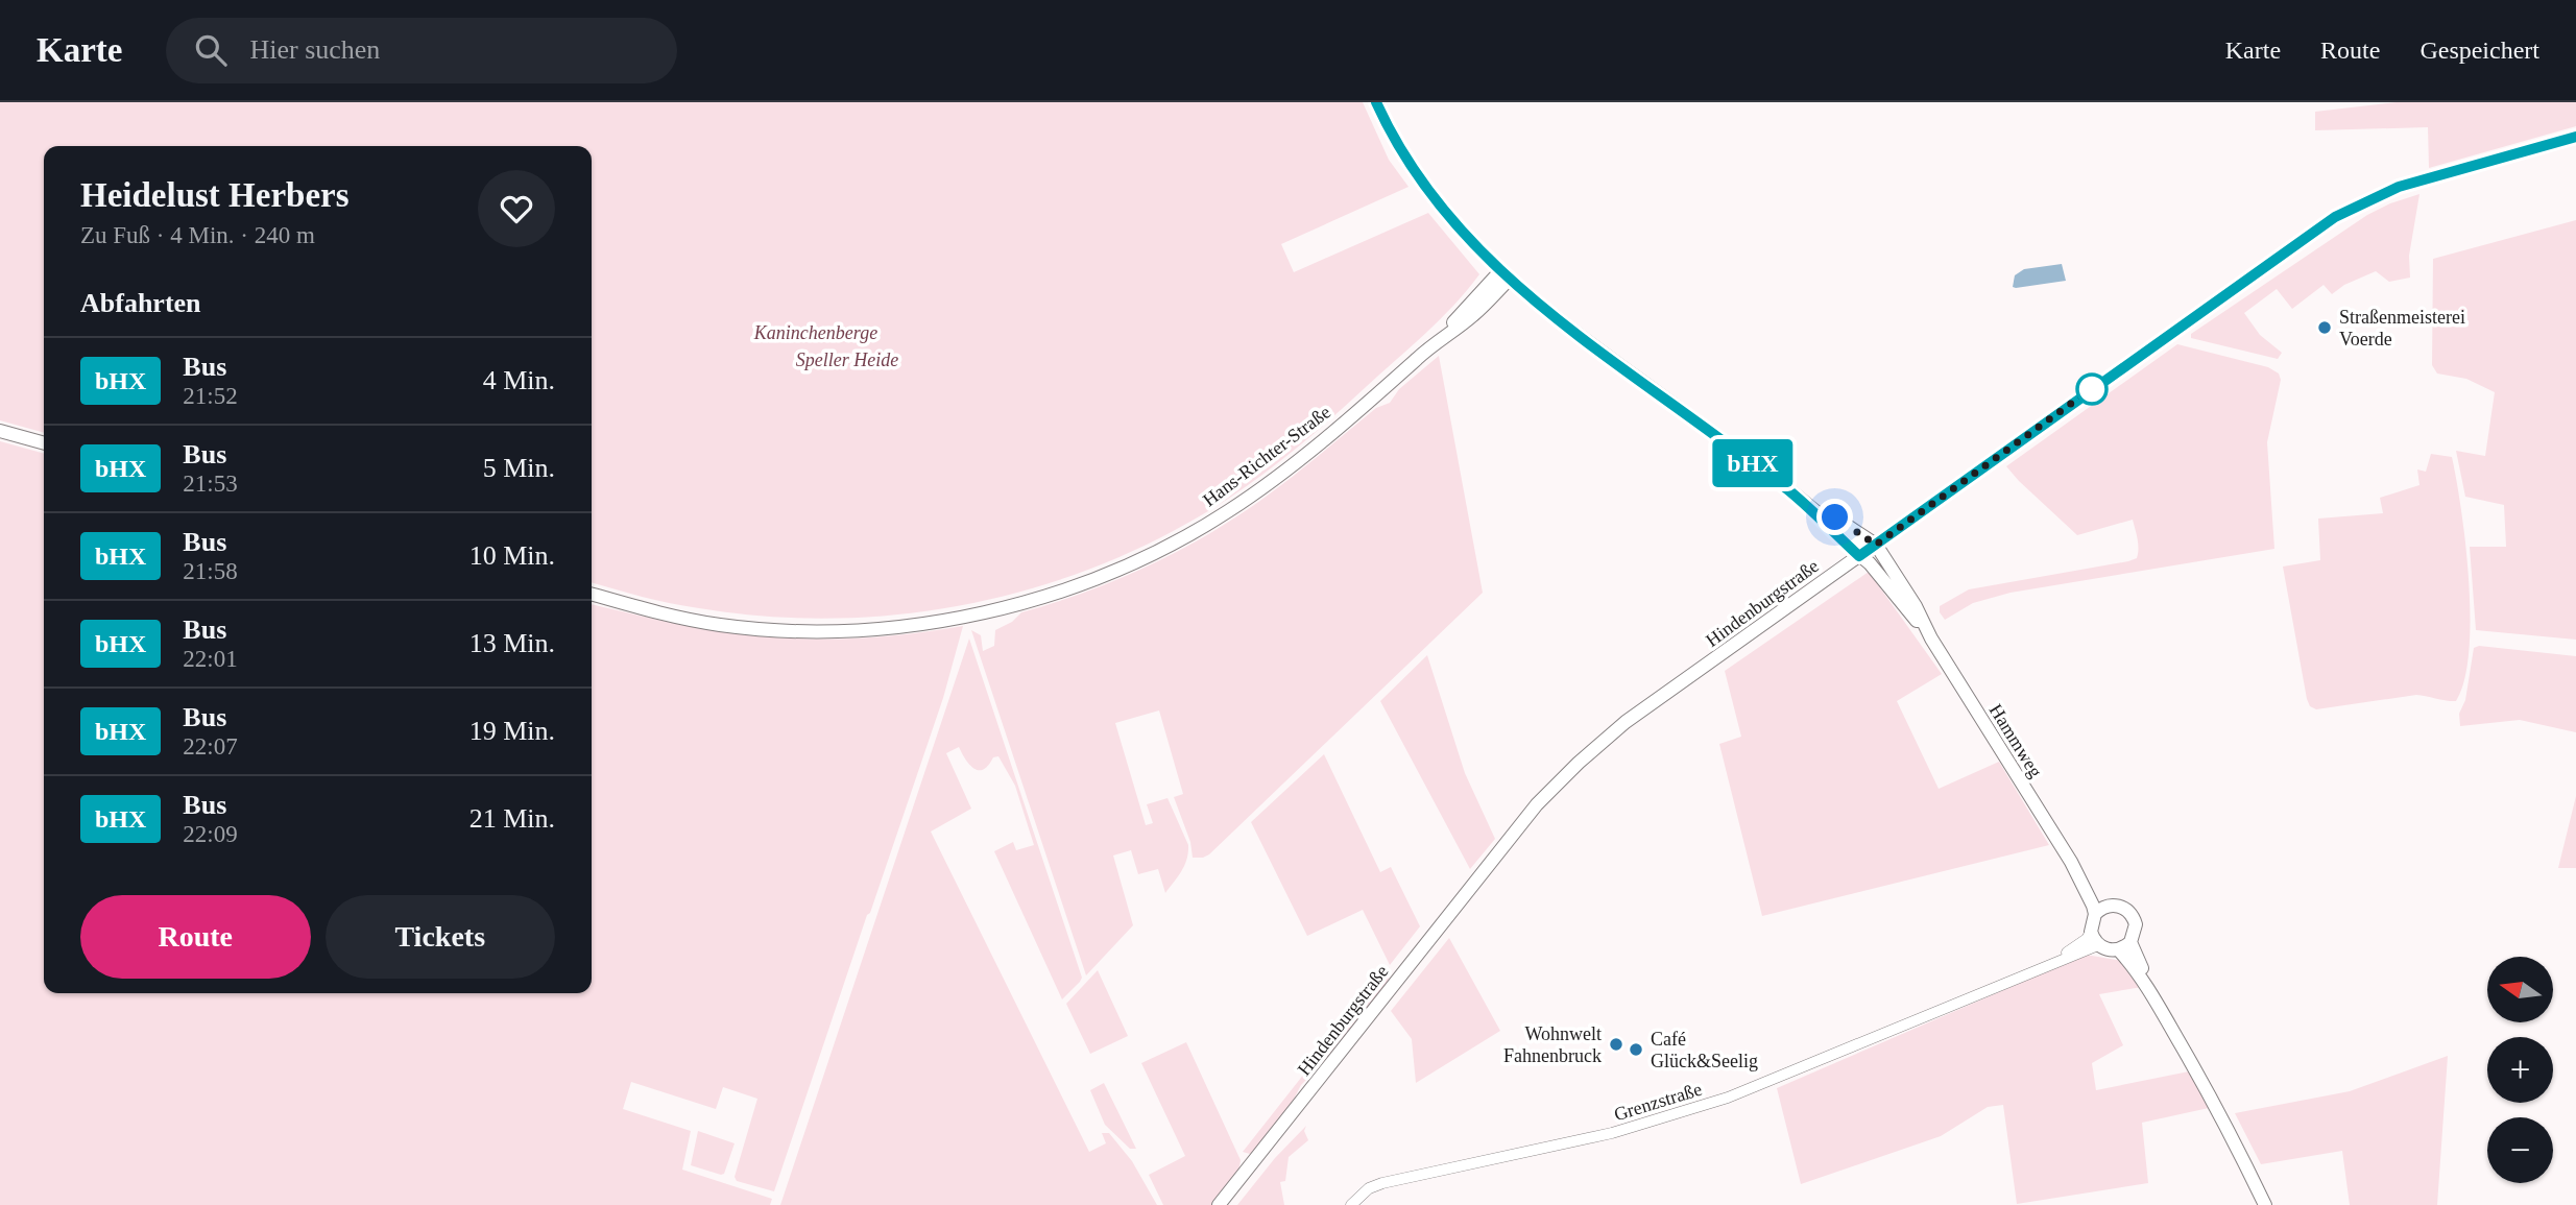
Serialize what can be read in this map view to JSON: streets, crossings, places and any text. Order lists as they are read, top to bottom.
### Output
{
  "streets": {
    "main road": ["Hans-Richter-Straße", "Hindenburgstraße", "Hammweg"],
    "street": ["Grenzstraße"]
  },
  "crossings": [
    ["Hans-Richter-Straße", "Hammweg"],
    ["Hindenburgstraße", "Hammweg"],
    ["Hammweg", "Grenzstraße"]
  ],
  "parks": ["Kaninchenberge", "Speller Heide"],
  "places": ["Straßenmeisterei Voerde", "Wohnwelt Fahnenbruck", "Café Glück&Seelig"],
  "lines": ["bus line bHX"],
  "north": "left",
  "page": {
    "header": "Karte",
    "search": "Hier suchen",
    "nav": ["Karte", "Route", "Gespeichert"],
    "on_map": "bHX",
    "heading": [
      ["Heidelust Herbers", "Zu Fuß · 4 Min. · 240 m"],
      "Abfahrten"
    ],
    "list": [
      {
        "mark": "bHX",
        "name": "Bus",
        "note": "21:52",
        "value": "4 Min."
      },
      {
        "mark": "bHX",
        "name": "Bus",
        "note": "21:53",
        "value": "5 Min."
      },
      {
        "mark": "bHX",
        "name": "Bus",
        "note": "21:58",
        "value": "10 Min."
      },
      {
        "mark": "bHX",
        "name": "Bus",
        "note": "22:01",
        "value": "13 Min."
      },
      {
        "mark": "bHX",
        "name": "Bus",
        "note": "22:07",
        "value": "19 Min."
      },
      {
        "mark": "bHX",
        "name": "Bus",
        "note": "22:09",
        "value": "21 Min."
      }
    ],
    "buttons": ["Route", "Tickets"],
    "map_buttons": ["+", "−"]
  }
}
